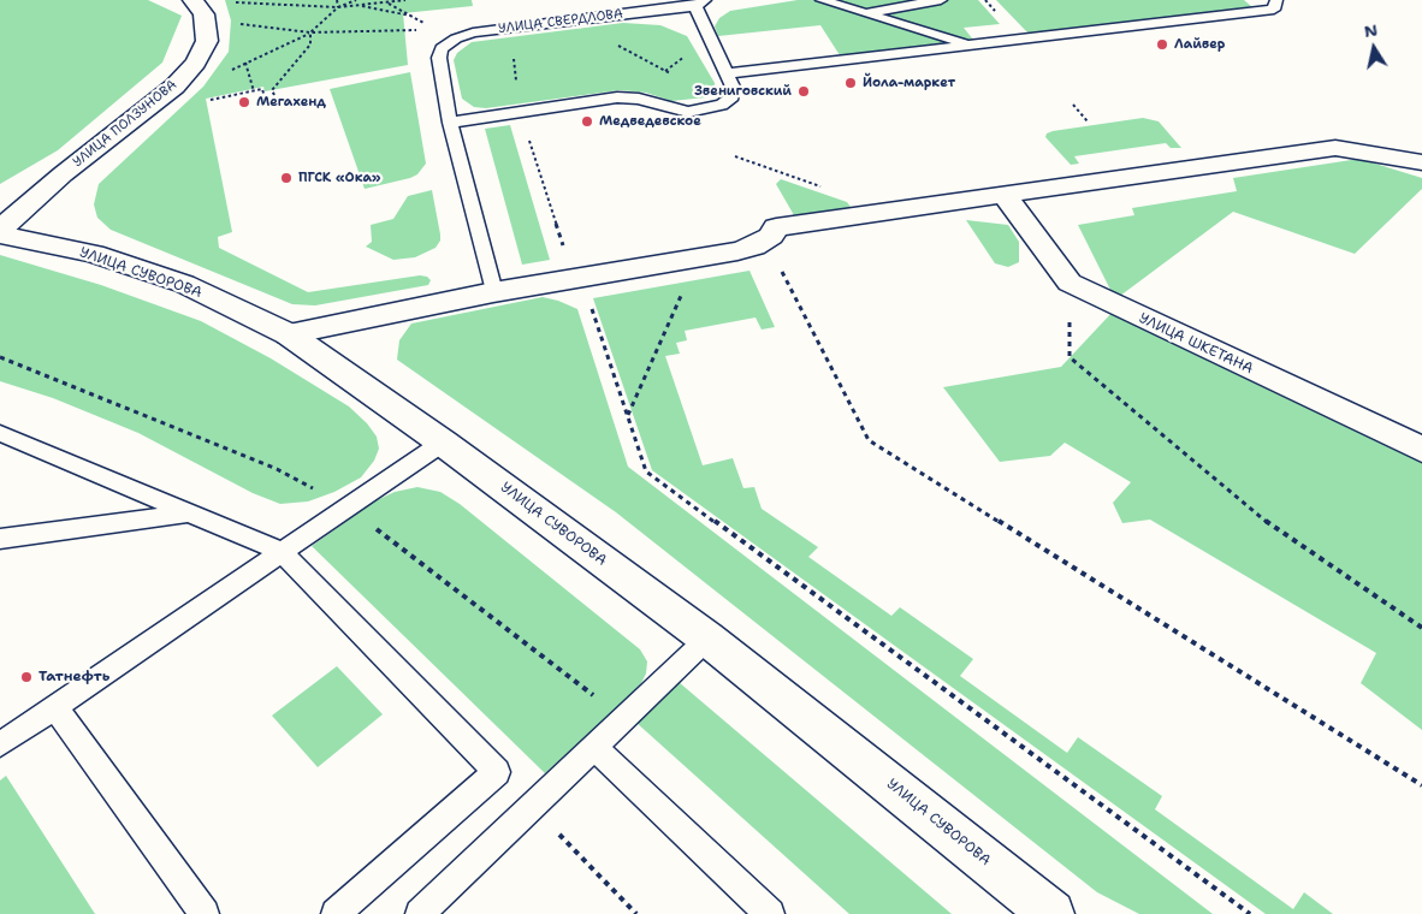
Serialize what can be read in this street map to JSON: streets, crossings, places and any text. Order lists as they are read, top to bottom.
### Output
{
  "streets": {
    "street": ["УЛИЦА ПОЛЗУНОВА", "УЛИЦА СУВОРОВА", "УЛИЦА ШКЕТАНА"],
    "lane": ["УЛИЦА СВЕРДЛОВА"]
  },
  "places": [
    "Лайвер",
    "Йола-маркет",
    "Звениговский",
    "Мегахенд",
    "Медведевское",
    "ПГСК «Ока»",
    "Татнефть"
  ],
  "north": "top"
}
